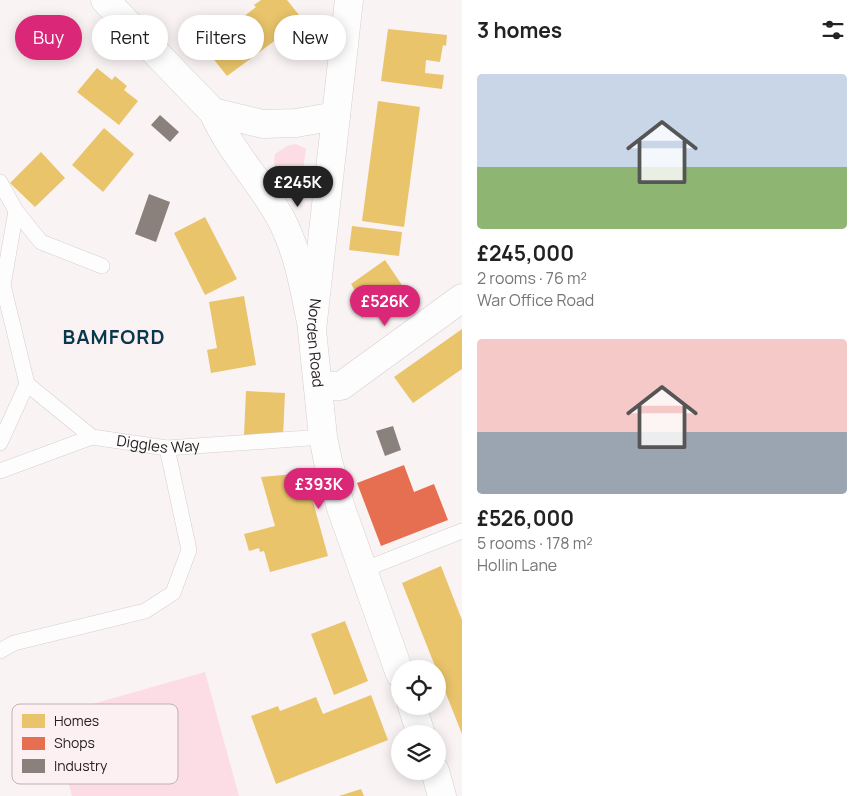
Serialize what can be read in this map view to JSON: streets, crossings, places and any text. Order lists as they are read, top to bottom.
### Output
{
  "streets": {
    "street": ["Norden Road"],
    "lane": ["Diggles Way"]
  },
  "crossings": [
    ["Norden Road", "Diggles Way"]
  ],
  "districts": ["BAMFORD"],
  "legend": ["Homes", "Shops", "Industry"],
  "page": {
    "heading": "3 homes",
    "chip": [
      "Buy",
      "Rent",
      "Filters",
      "New"
    ],
    "list": [
      {
        "name": "£245,000",
        "note": "2 rooms · 76 m² · War Office Road"
      },
      {
        "name": "£526,000",
        "note": "5 rooms · 178 m² · Hollin Lane"
      }
    ],
    "price": ["£245K", "£526K", "£393K"]
  }
}
